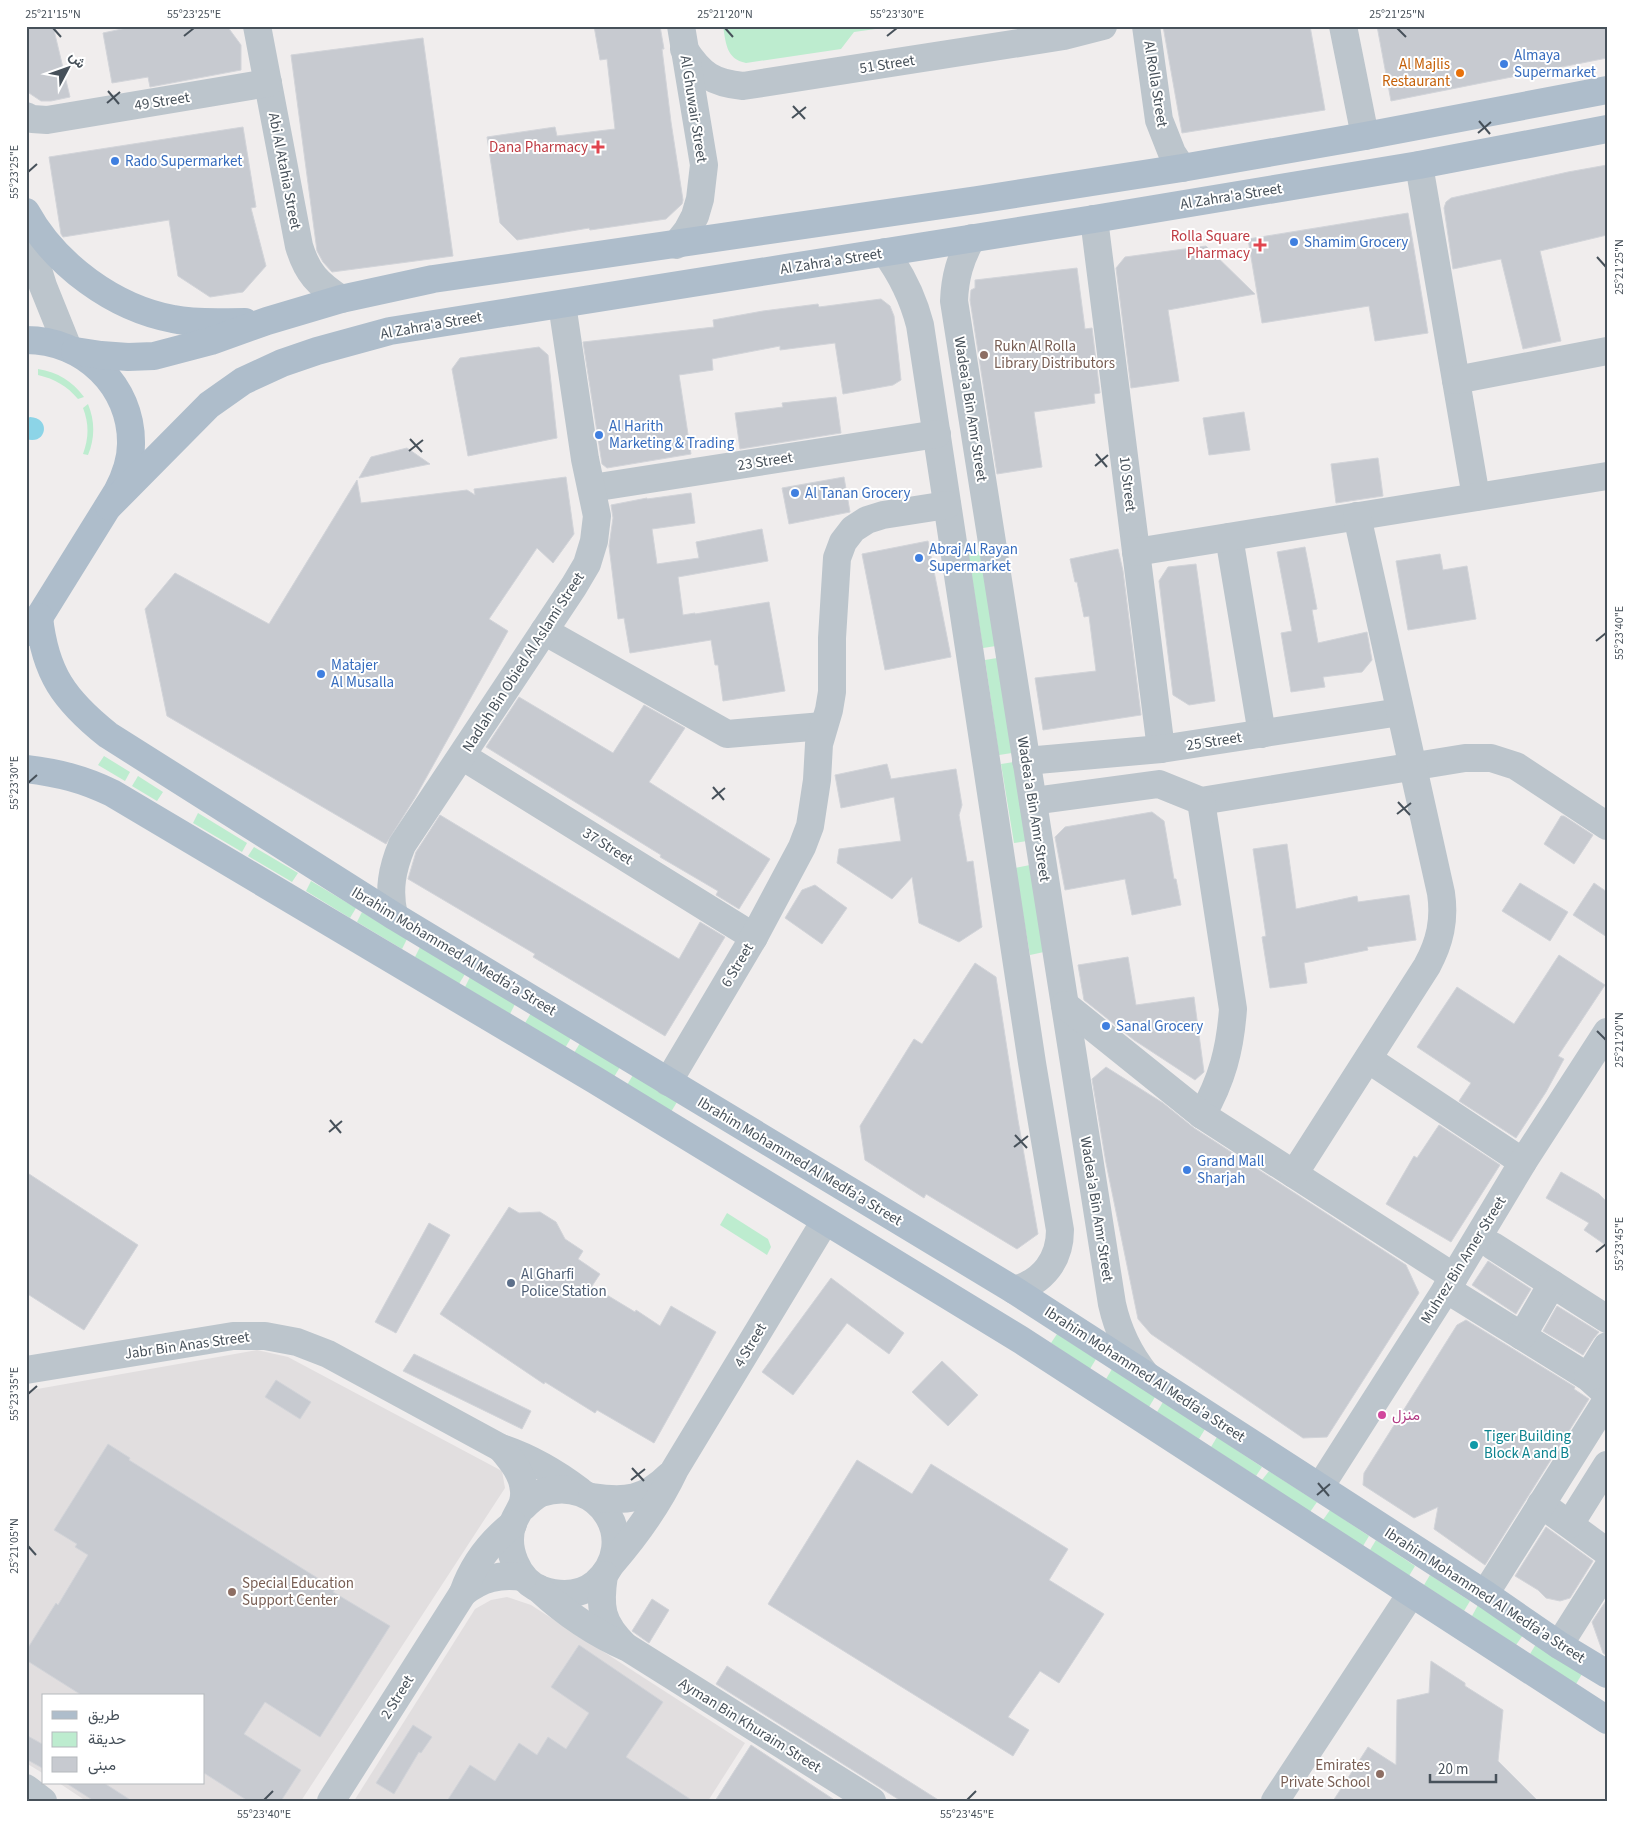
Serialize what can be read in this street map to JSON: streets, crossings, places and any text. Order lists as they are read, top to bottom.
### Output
{
  "streets": {
    "main road": ["Al Zahra'a Street", "Ibrahim Mohammed Al Medfa'a Street"],
    "street": [
      "51 Street",
      "Al Rolla Street",
      "49 Street",
      "Al Ghuwair Street",
      "Abi Al Atahia Street",
      "Wadea'a Bin Amr Street",
      "23 Street",
      "10 Street",
      "Nadlah Bin Obied Al Aslami Street",
      "25 Street",
      "37 Street",
      "6 Street",
      "Muhrez Bin Amer Street",
      "Jabr Bin Anas Street",
      "4 Street",
      "2 Street",
      "Ayman Bin Khuraim Street"
    ]
  },
  "crossings": [
    ["51 Street", "Al Ghuwair Street"],
    ["49 Street", "Abi Al Atahia Street"],
    ["Al Zahra'a Street", "Wadea'a Bin Amr Street"],
    ["Al Zahra'a Street", "10 Street"],
    ["Al Zahra'a Street", "Nadlah Bin Obied Al Aslami Street"],
    ["Wadea'a Bin Amr Street", "25 Street"],
    ["Wadea'a Bin Amr Street", "Ibrahim Mohammed Al Medfa'a Street"],
    ["23 Street", "Nadlah Bin Obied Al Aslami Street"],
    ["10 Street", "25 Street"],
    ["Nadlah Bin Obied Al Aslami Street", "37 Street"],
    ["Nadlah Bin Obied Al Aslami Street", "Ibrahim Mohammed Al Medfa'a Street"],
    ["37 Street", "6 Street"],
    ["Ibrahim Mohammed Al Medfa'a Street", "6 Street"],
    ["Ibrahim Mohammed Al Medfa'a Street", "Muhrez Bin Amer Street"],
    ["Jabr Bin Anas Street", "4 Street"],
    ["Jabr Bin Anas Street", "2 Street"],
    ["Jabr Bin Anas Street", "Ayman Bin Khuraim Street"],
    ["4 Street", "2 Street"],
    ["4 Street", "Ayman Bin Khuraim Street"],
    ["2 Street", "Ayman Bin Khuraim Street"]
  ],
  "places": {
    "other": [
      "Almaya Supermarket",
      "Al Majlis Restaurant",
      "Rado Supermarket",
      "Shamim Grocery",
      "Rukn Al Rolla Library Distributors",
      "Al Harith Marketing & Trading",
      "Al Tanan Grocery",
      "Abraj Al Rayan Supermarket",
      "Matajer Al Musalla",
      "Sanal Grocery",
      "Grand Mall Sharjah",
      "Al Gharfi Police Station",
      "منزل",
      "Tiger Building Block A and B",
      "Special Education Support Center",
      "Emirates Private School"
    ],
    "health": ["Dana Pharmacy", "Rolla Square Pharmacy"]
  },
  "legend": ["طريق", "حديقة", "مبنى"],
  "scale_bar": "20 m",
  "north": "top right",
  "coordinates": [
    "25°21'15\"N",
    "55°23'25\"E",
    "25°21'20\"N",
    "55°23'30\"E",
    "25°21'25\"N",
    "55°23'40\"E",
    "55°23'45\"E",
    "55°23'35\"E",
    "25°21'05\"N"
  ]
}
